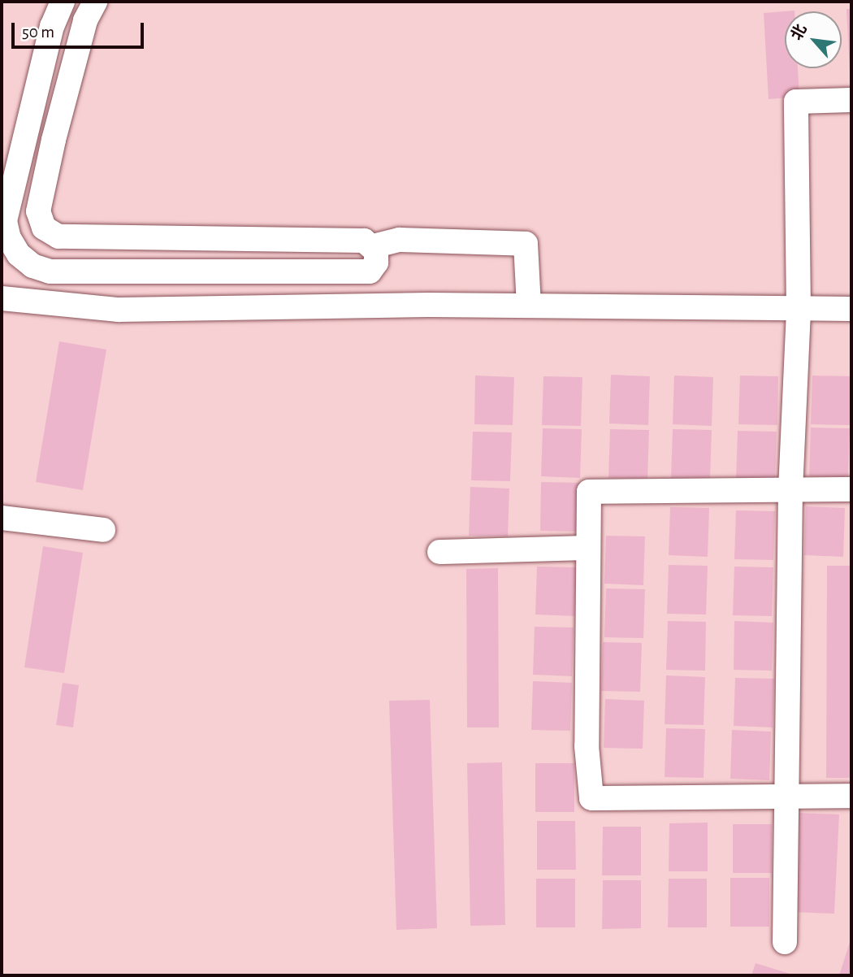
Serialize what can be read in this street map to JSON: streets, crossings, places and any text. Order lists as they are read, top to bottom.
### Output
{
  "scale_bar": "50 m",
  "north": "top left"
}
